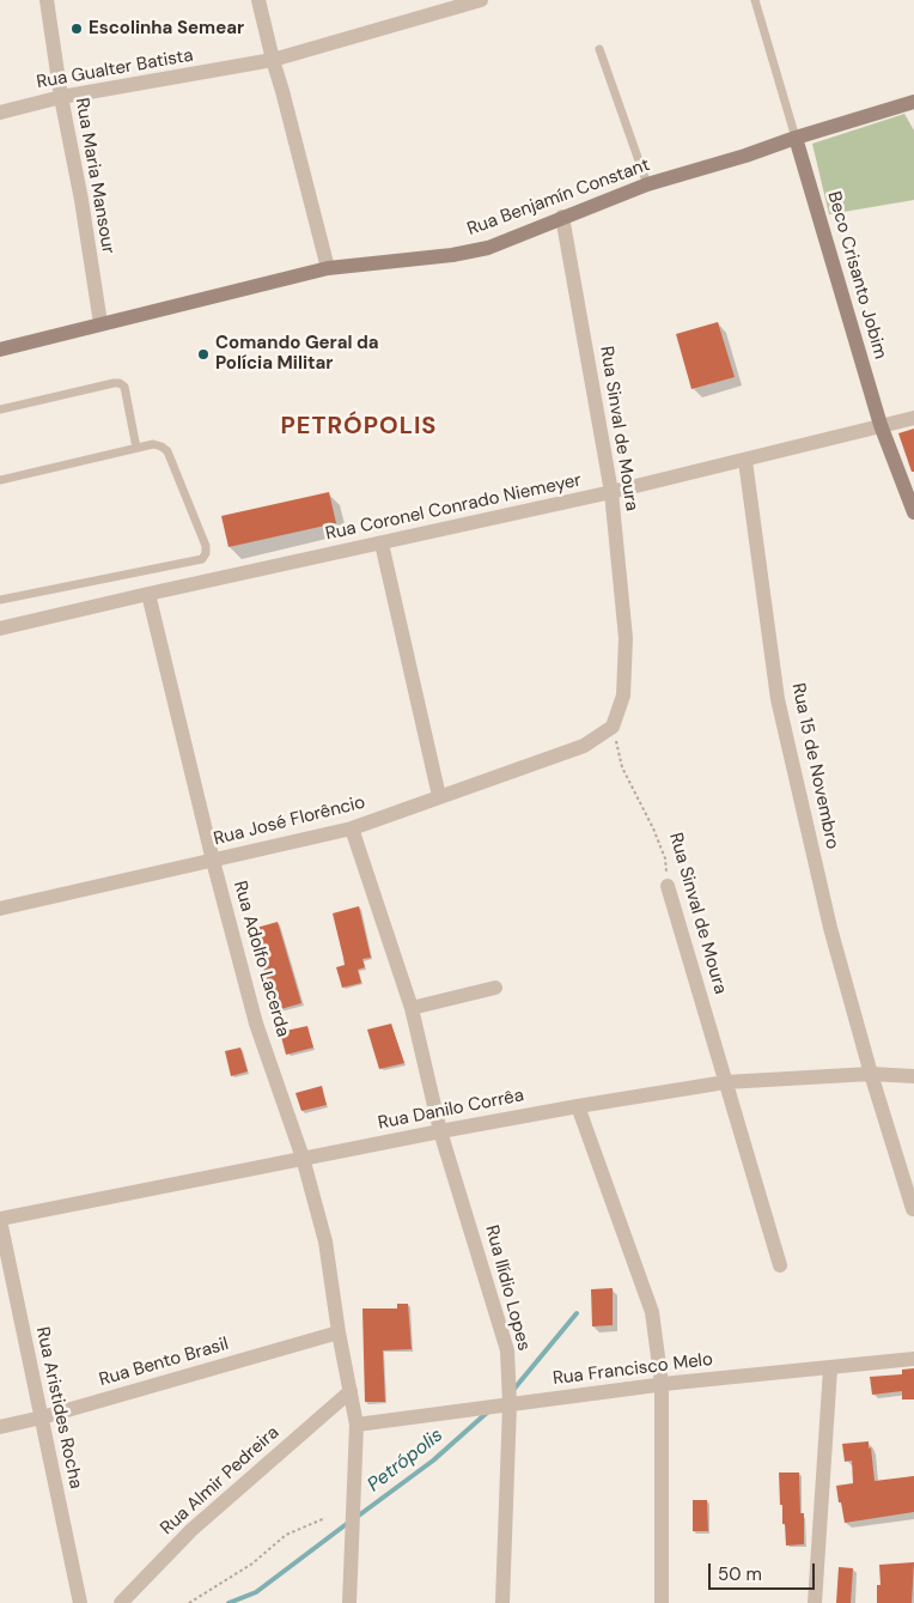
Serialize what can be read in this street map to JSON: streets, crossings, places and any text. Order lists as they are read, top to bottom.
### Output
{
  "streets": {
    "street": [
      "Rua Gualter Batista",
      "Rua Maria Mansour",
      "Rua Benjamín Constant",
      "Beco Crisanto Jobim",
      "Rua Sinval de Moura",
      "Rua Coronel Conrado Niemeyer",
      "Rua 15 de Novembro",
      "Rua José Florêncio",
      "Rua Adolfo Lacerda",
      "Rua Danilo Corrêa",
      "Rua Ilídio Lopes",
      "Rua Bento Brasil",
      "Rua Francisco Melo",
      "Rua Aristides Rocha",
      "Rua Almir Pedreira"
    ]
  },
  "crossings": [
    ["Rua Gualter Batista", "Rua Maria Mansour"],
    ["Rua Maria Mansour", "Rua Benjamín Constant"],
    ["Rua Benjamín Constant", "Beco Crisanto Jobim"],
    ["Rua Benjamín Constant", "Rua Sinval de Moura"],
    ["Beco Crisanto Jobim", "Rua Coronel Conrado Niemeyer"],
    ["Rua Sinval de Moura", "Rua Coronel Conrado Niemeyer"],
    ["Rua Sinval de Moura", "Rua José Florêncio"],
    ["Rua Sinval de Moura", "Rua Danilo Corrêa"],
    ["Rua Coronel Conrado Niemeyer", "Rua 15 de Novembro"],
    ["Rua Coronel Conrado Niemeyer", "Rua Adolfo Lacerda"],
    ["Rua 15 de Novembro", "Rua Danilo Corrêa"],
    ["Rua José Florêncio", "Rua Adolfo Lacerda"],
    ["Rua José Florêncio", "Rua Ilídio Lopes"],
    ["Rua Adolfo Lacerda", "Rua Danilo Corrêa"],
    ["Rua Adolfo Lacerda", "Rua Bento Brasil"],
    ["Rua Adolfo Lacerda", "Rua Francisco Melo"],
    ["Rua Adolfo Lacerda", "Rua Almir Pedreira"],
    ["Rua Danilo Corrêa", "Rua Ilídio Lopes"],
    ["Rua Danilo Corrêa", "Rua Aristides Rocha"],
    ["Rua Ilídio Lopes", "Rua Francisco Melo"],
    ["Rua Bento Brasil", "Rua Aristides Rocha"]
  ],
  "districts": ["PETRÓPOLIS"],
  "water": ["Petrópolis"],
  "places": ["Escolinha Semear", "Comando Geral da Polícia Militar"],
  "scale_bar": "50 m"
}
